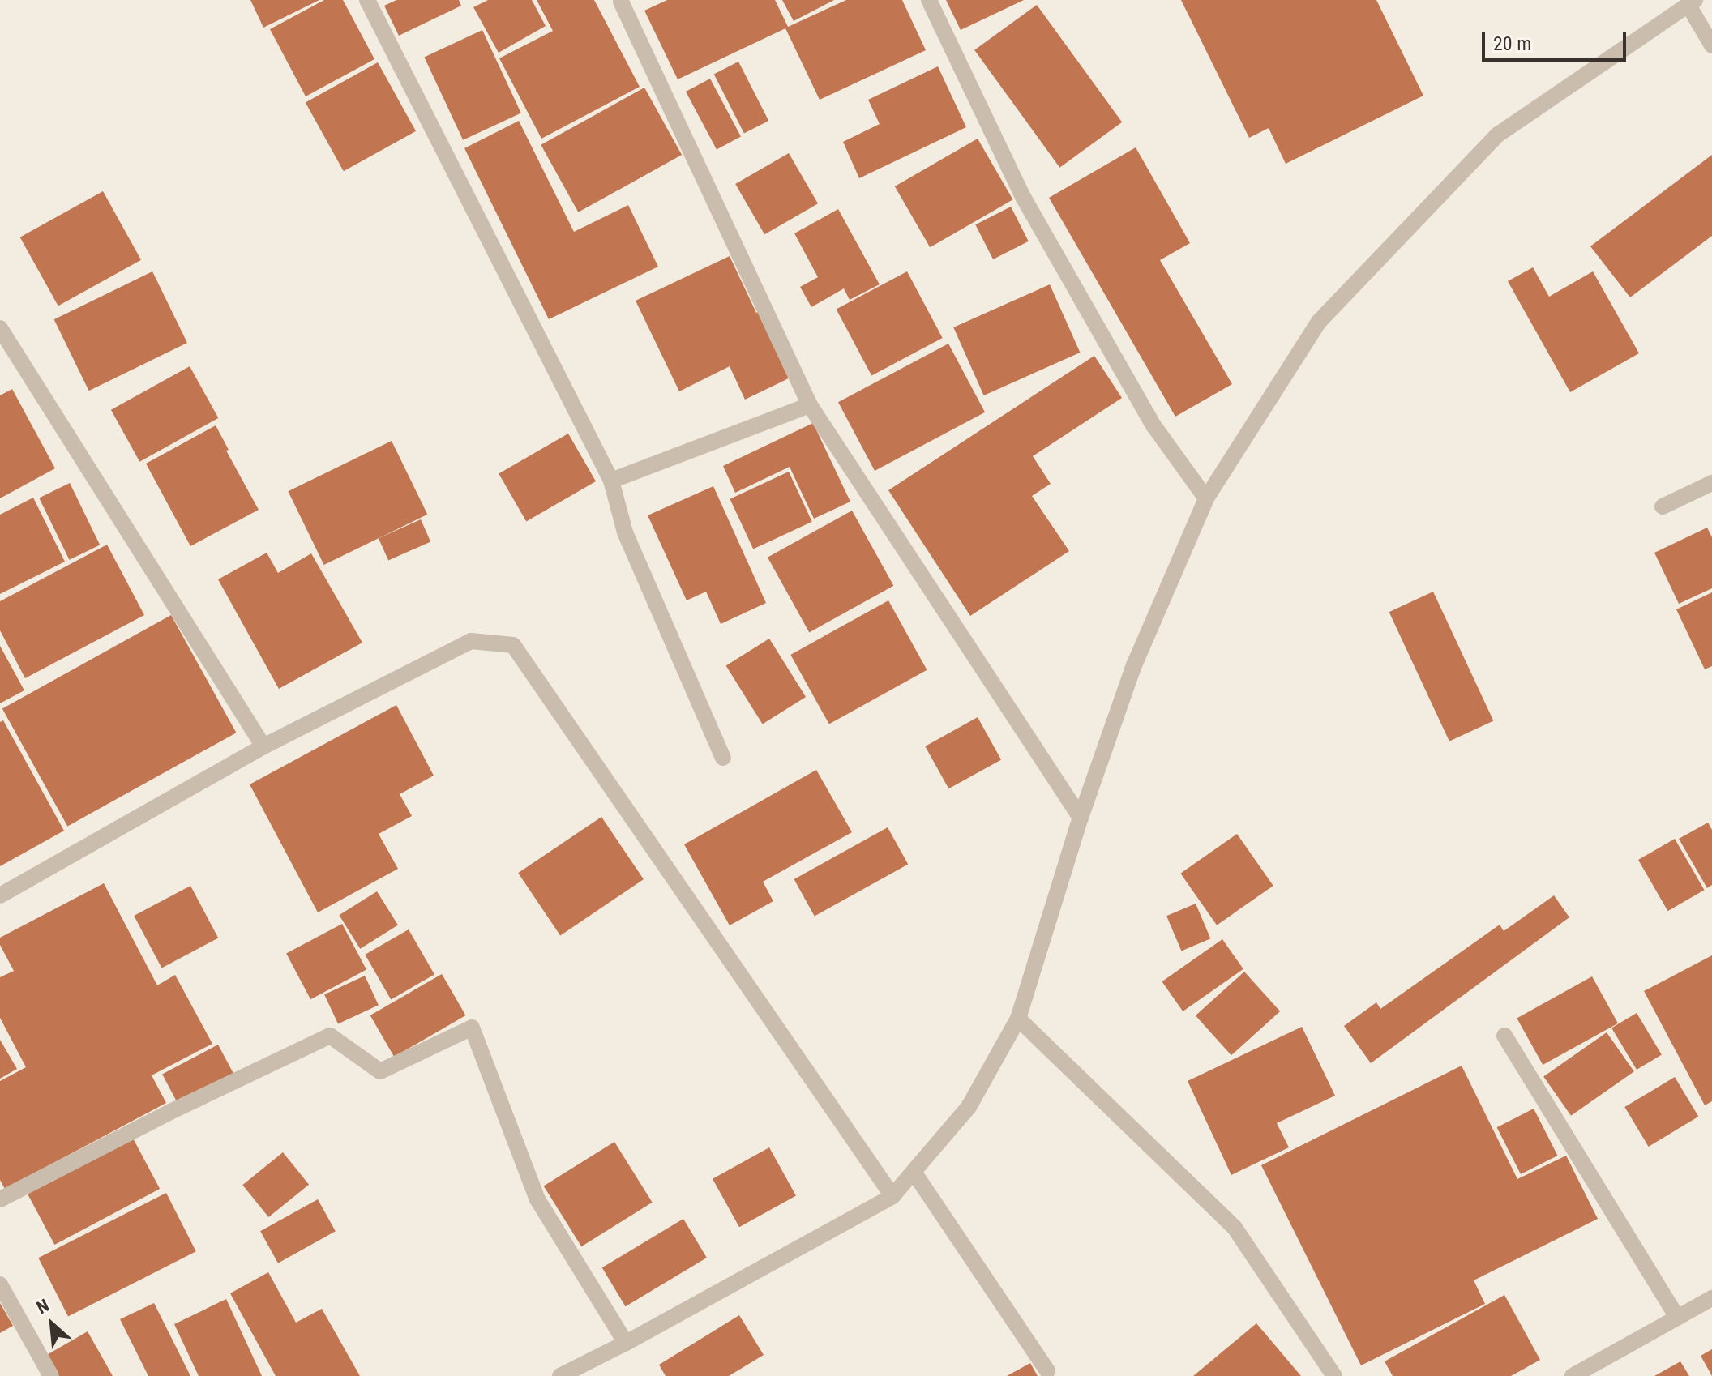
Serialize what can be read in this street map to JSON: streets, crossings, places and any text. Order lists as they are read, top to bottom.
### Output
{
  "scale_bar": "20 m",
  "north": "top left"
}
